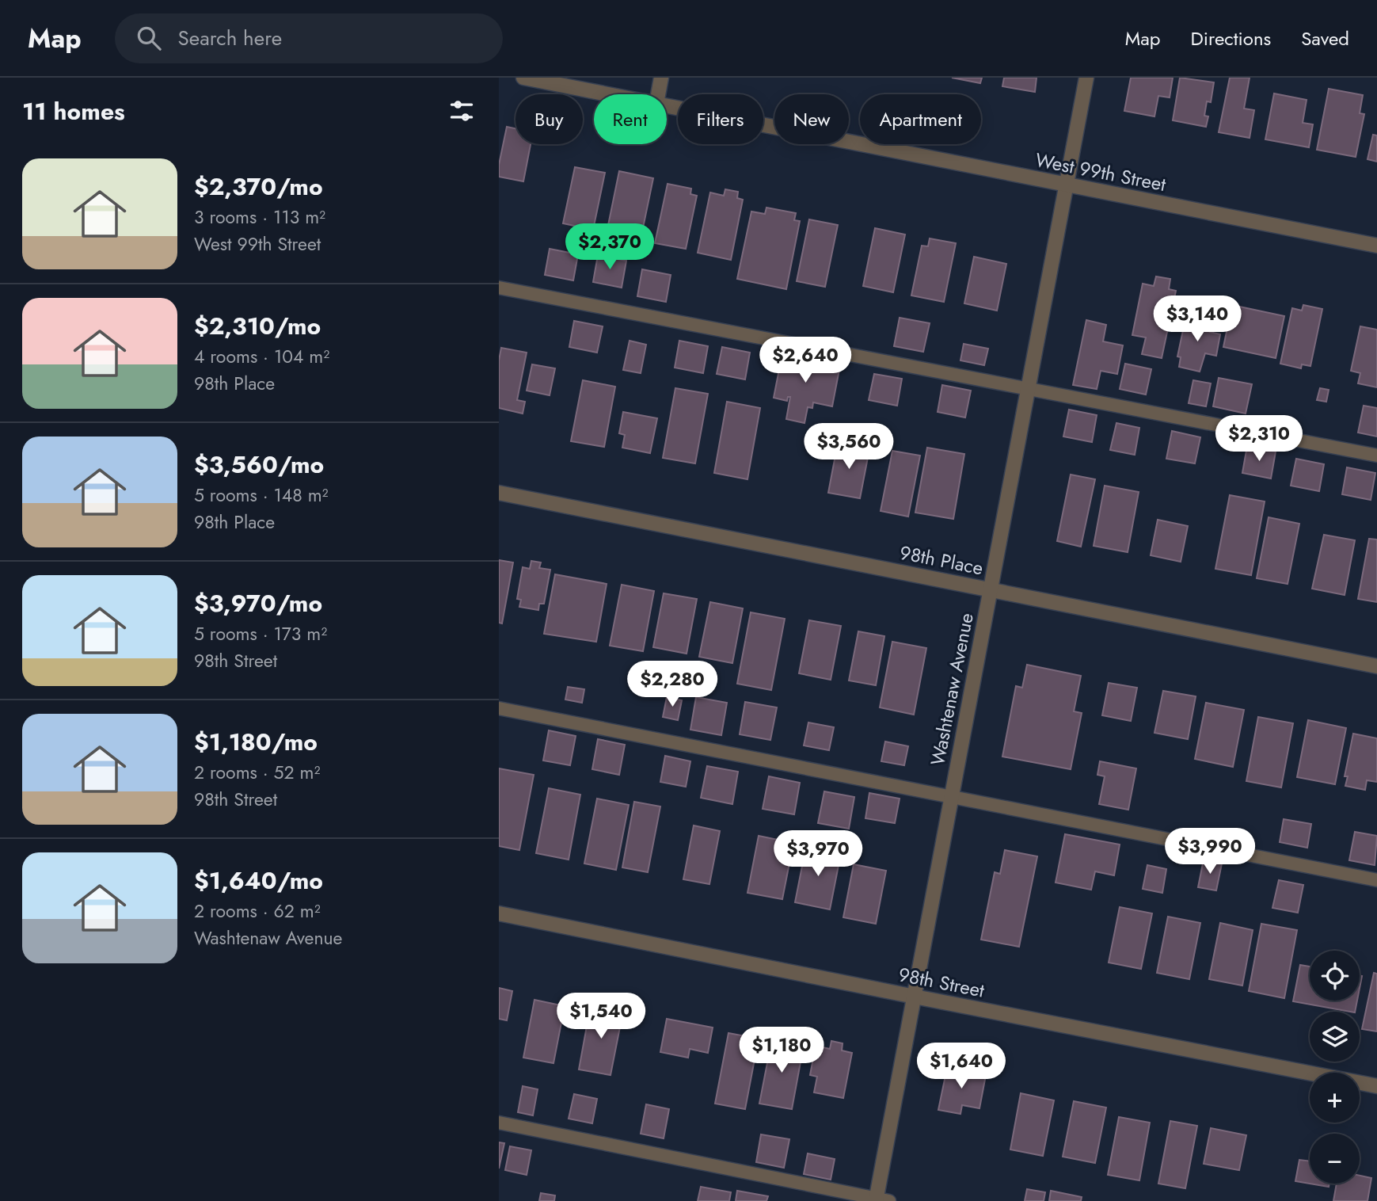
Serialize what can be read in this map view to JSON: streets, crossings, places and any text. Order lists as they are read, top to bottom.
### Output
{
  "streets": {
    "street": [
      "West 99th Street",
      "98th Place",
      "Washtenaw Avenue",
      "98th Street"
    ]
  },
  "crossings": [
    ["West 99th Street", "Washtenaw Avenue"],
    ["98th Place", "Washtenaw Avenue"],
    ["Washtenaw Avenue", "98th Street"]
  ],
  "page": {
    "header": "Map",
    "search": "Search here",
    "nav": ["Map", "Directions", "Saved"],
    "heading": "11 homes",
    "chip": [
      "Buy",
      "Rent",
      "Filters",
      "New",
      "Apartment"
    ],
    "list": [
      {
        "name": "$2,370/mo",
        "note": "3 rooms · 113 m² · West 99th Street"
      },
      {
        "name": "$2,310/mo",
        "note": "4 rooms · 104 m² · 98th Place"
      },
      {
        "name": "$3,560/mo",
        "note": "5 rooms · 148 m² · 98th Place"
      },
      {
        "name": "$3,970/mo",
        "note": "5 rooms · 173 m² · 98th Street"
      },
      {
        "name": "$1,180/mo",
        "note": "2 rooms · 52 m² · 98th Street"
      },
      {
        "name": "$1,640/mo",
        "note": "2 rooms · 62 m² · Washtenaw Avenue"
      }
    ],
    "price": [
      "$2,370",
      "$3,140",
      "$2,640",
      "$2,310",
      "$3,560",
      "$2,280",
      "$3,990",
      "$3,970",
      "$1,540",
      "$1,180",
      "$1,640"
    ],
    "map_buttons": ["+", "−"]
  }
}
